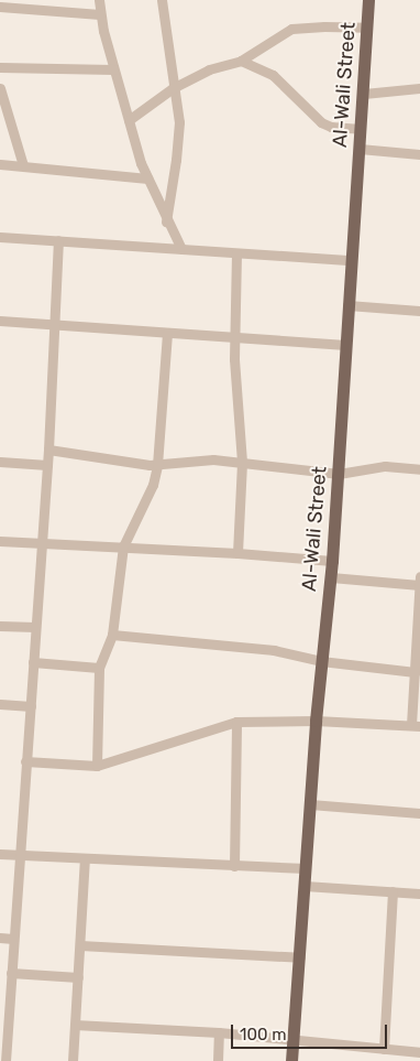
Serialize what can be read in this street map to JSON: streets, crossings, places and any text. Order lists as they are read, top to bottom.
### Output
{
  "streets": {
    "main road": ["Al-Wali Street"]
  },
  "scale_bar": "100 m"
}
